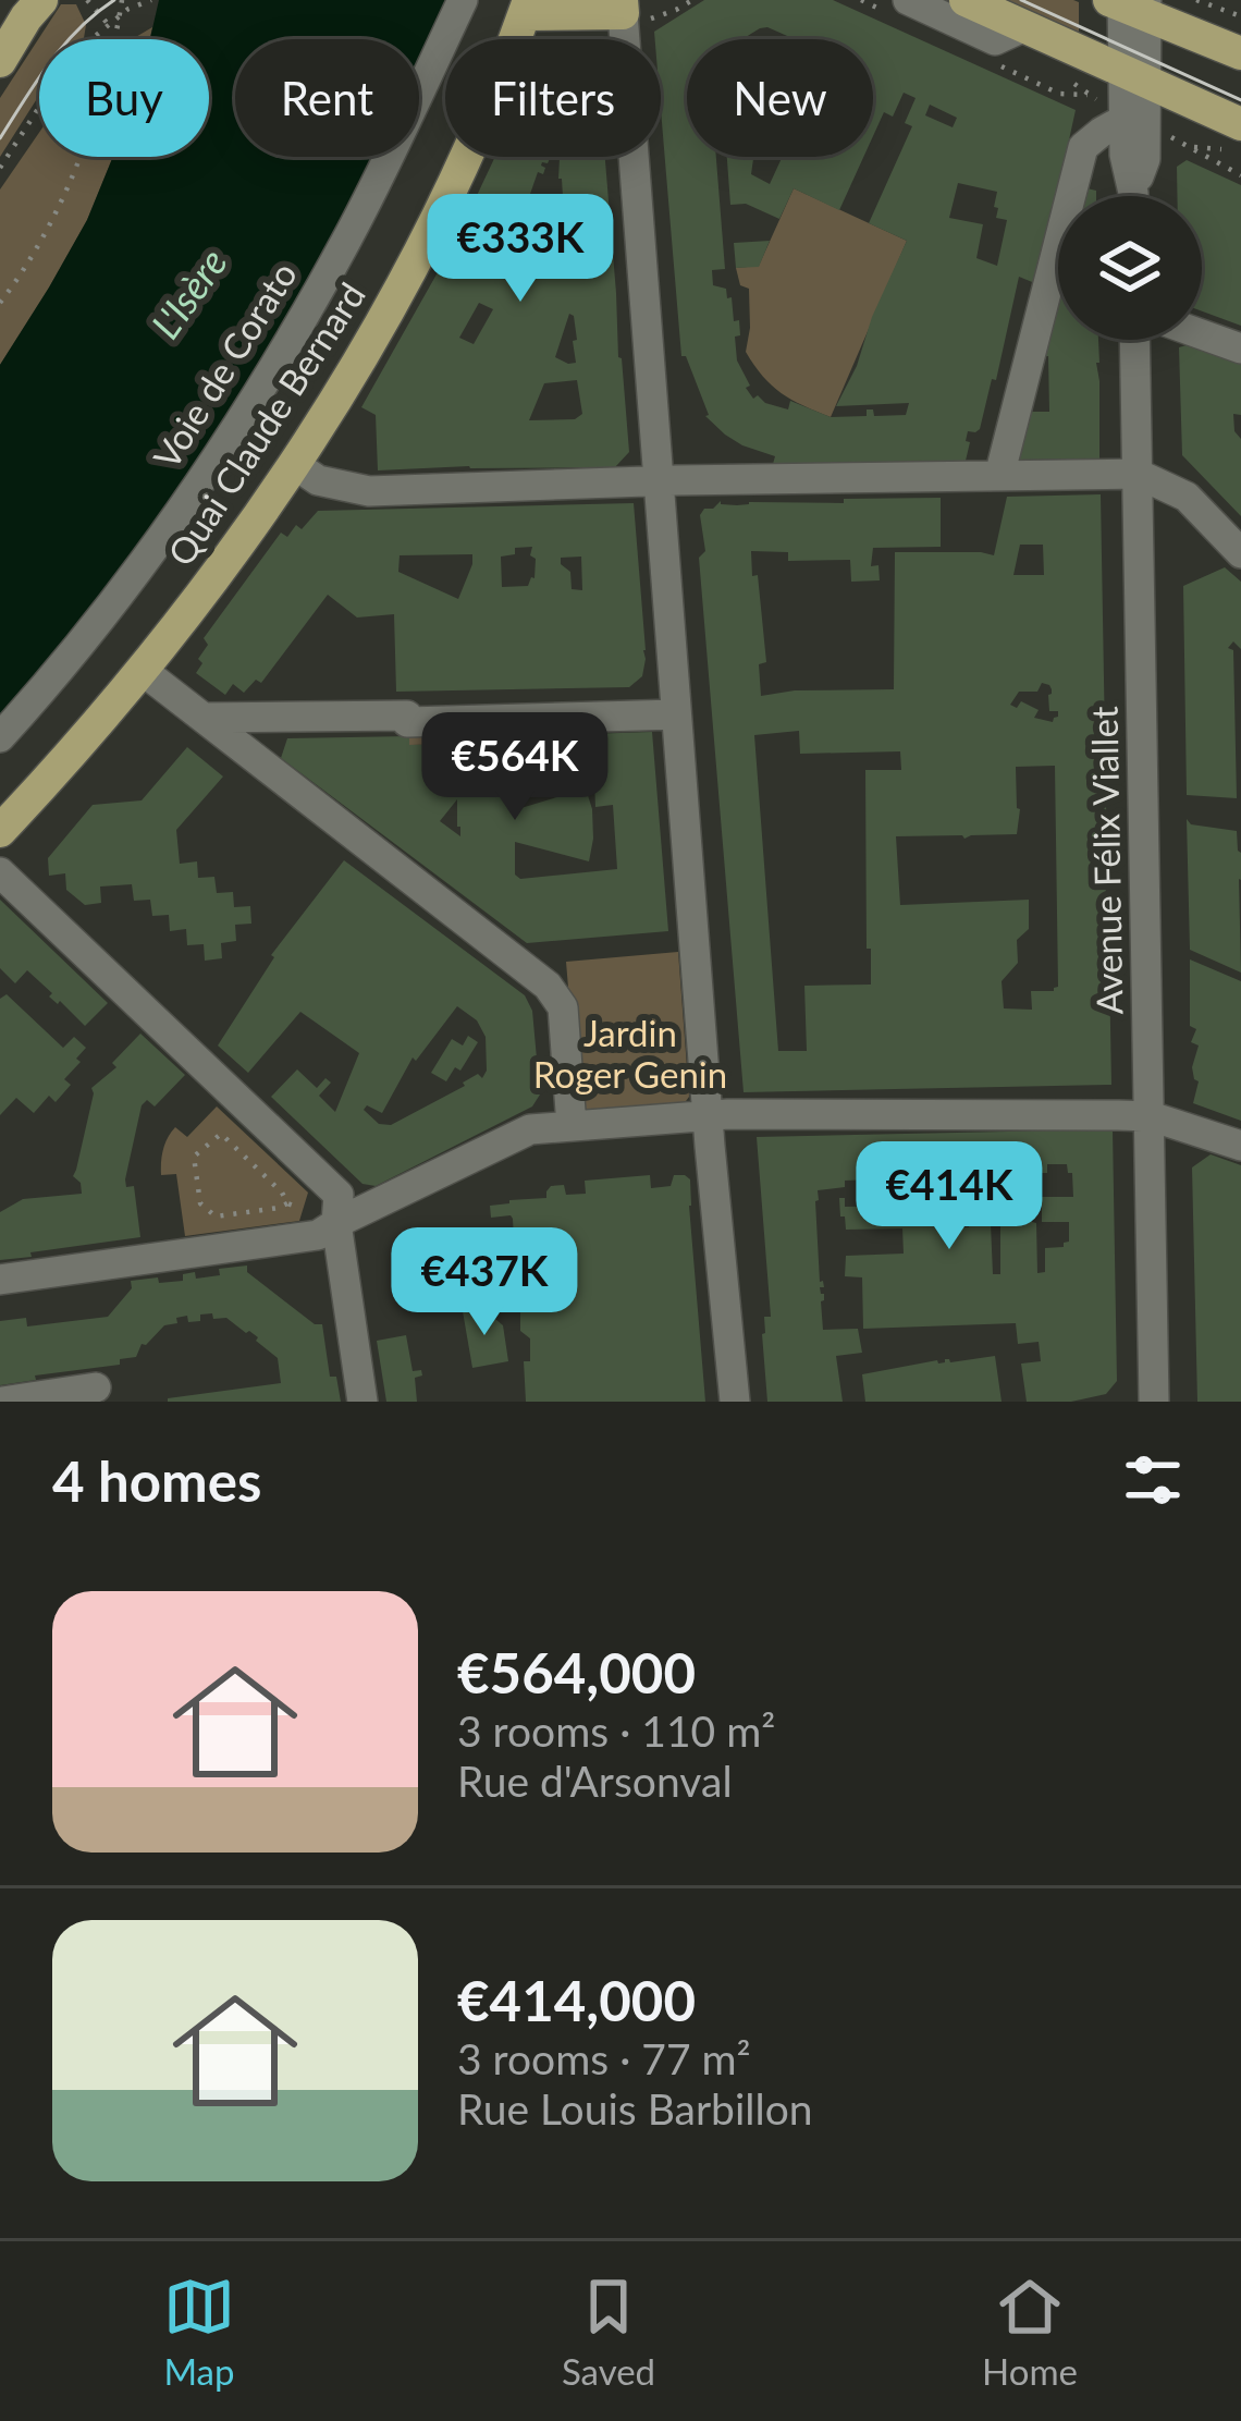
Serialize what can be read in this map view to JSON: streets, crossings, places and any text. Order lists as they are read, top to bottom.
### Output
{
  "streets": {
    "main road": ["Quai Claude Bernard"],
    "street": ["Voie de Corato", "Avenue Félix Viallet"]
  },
  "water": ["L'Isère"],
  "parks": ["Jardin Roger Genin"],
  "page": {
    "chip": [
      "Buy",
      "Rent",
      "Filters",
      "New"
    ],
    "price": [
      "€333K",
      "€564K",
      "€414K",
      "€437K"
    ],
    "heading": "4 homes",
    "list": [
      {
        "name": "€564,000",
        "note": "3 rooms · 110 m² · Rue d'Arsonval"
      },
      {
        "name": "€414,000",
        "note": "3 rooms · 77 m² · Rue Louis Barbillon"
      }
    ],
    "tabs": ["Map", "Saved", "Home"]
  }
}
